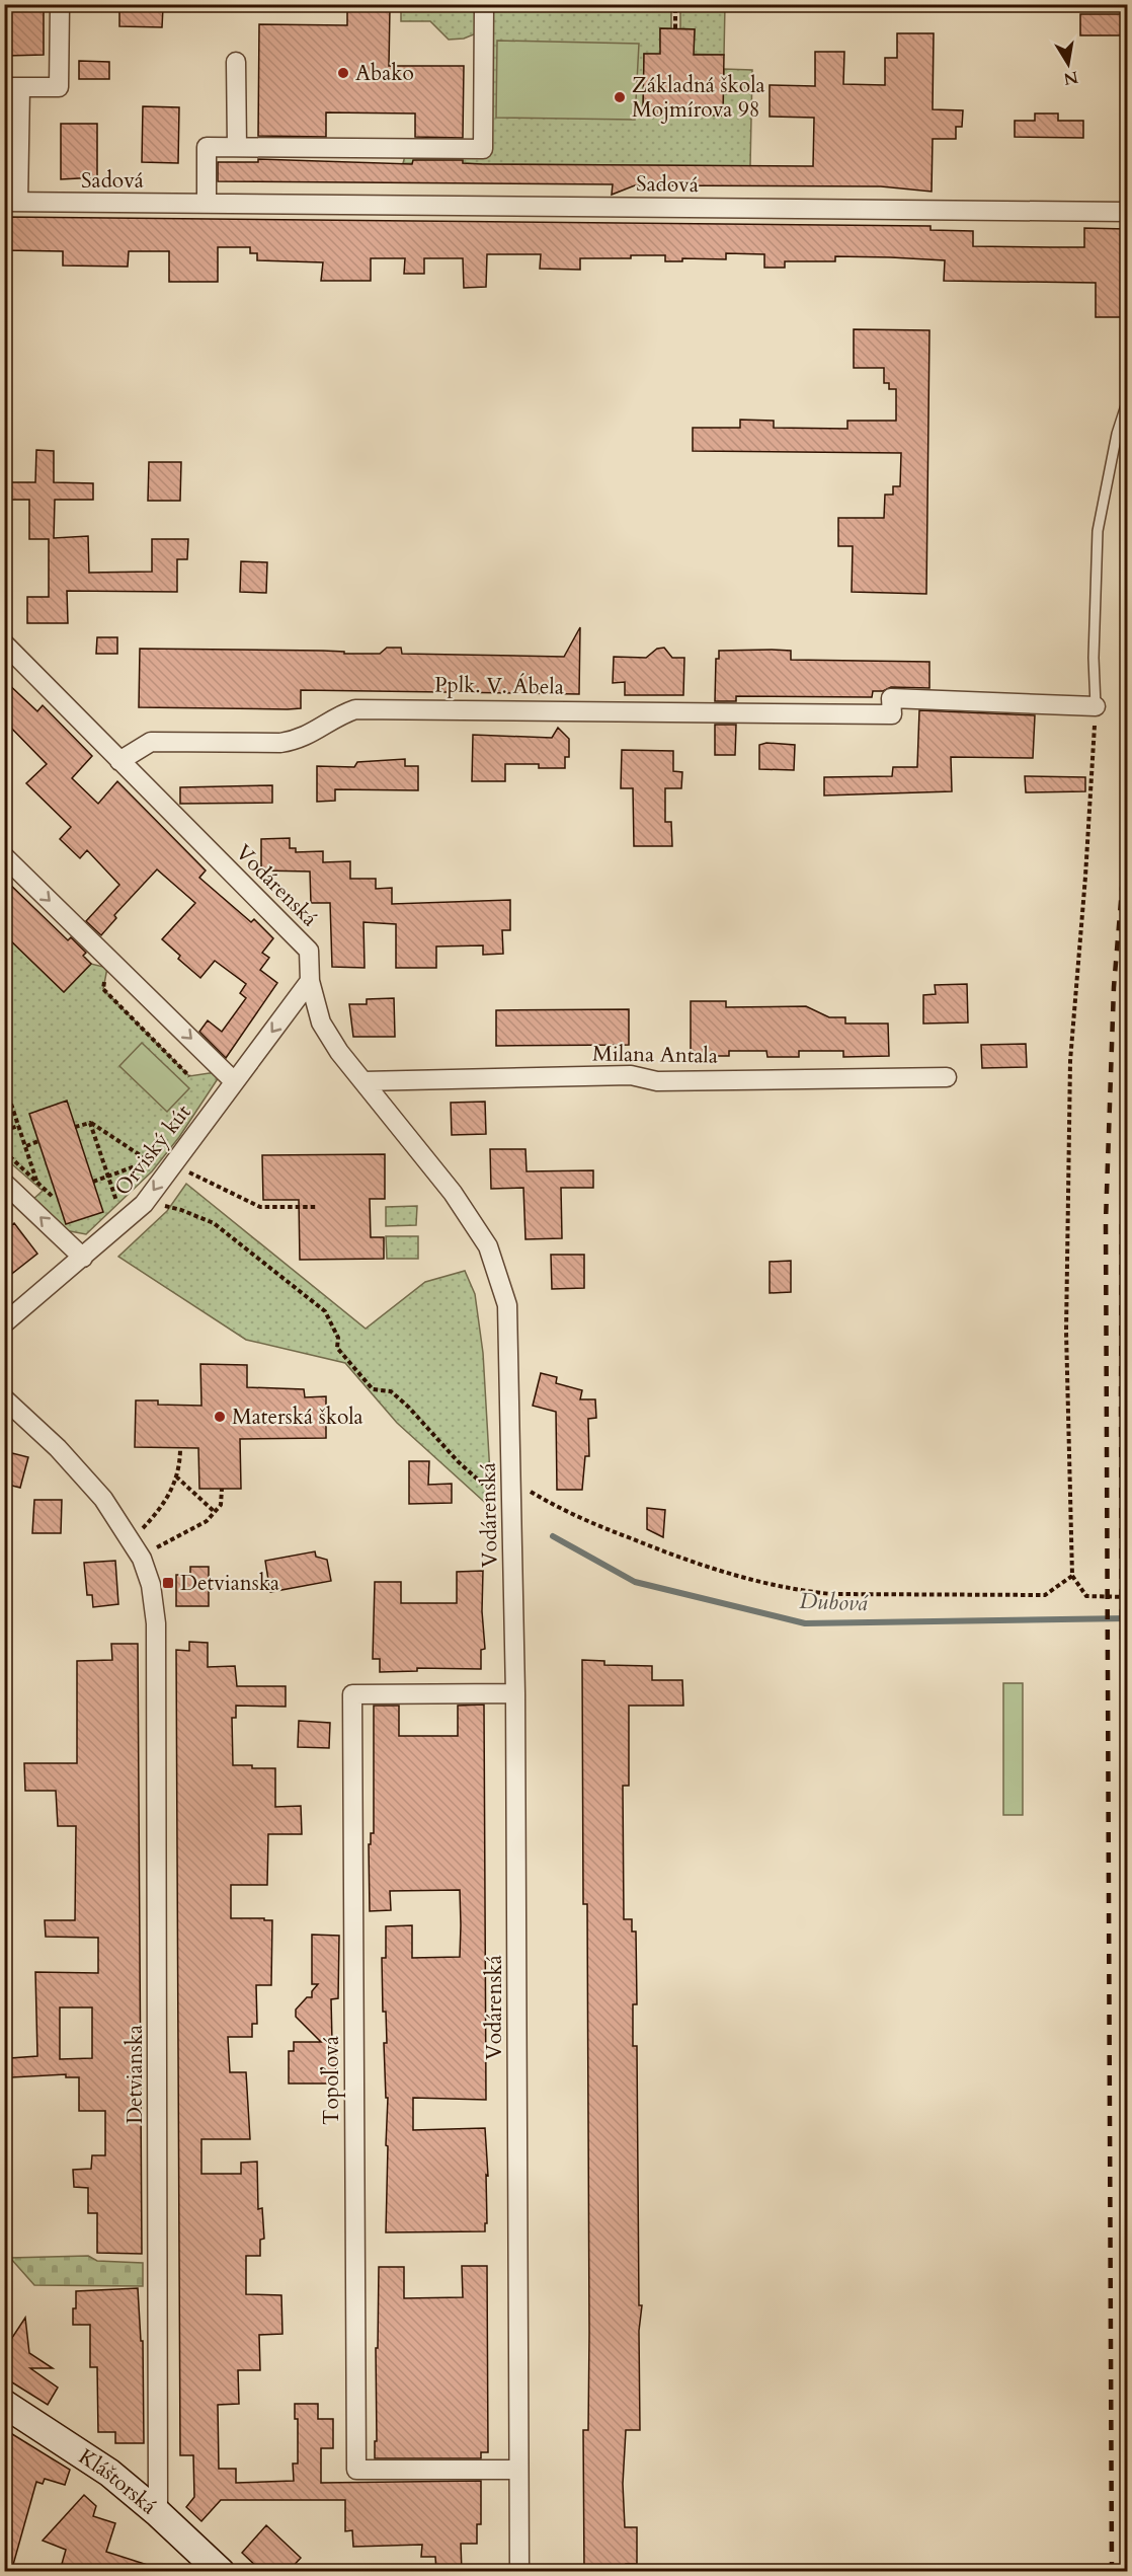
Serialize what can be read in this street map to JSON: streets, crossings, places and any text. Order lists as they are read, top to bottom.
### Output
{
  "streets": {
    "street": [
      "Sadová",
      "Pplk. V. Ábela",
      "Vodárenská",
      "Milana Antala",
      "Orviský kút",
      "Detvianska",
      "Topoľová",
      "Kláštorská"
    ]
  },
  "crossings": [
    ["Pplk. V. Ábela", "Vodárenská"],
    ["Vodárenská", "Milana Antala"],
    ["Vodárenská", "Orviský kút"],
    ["Vodárenská", "Topoľová"],
    ["Detvianska", "Kláštorská"]
  ],
  "one_way": ["Orviský kút"],
  "water": ["Dubová"],
  "places": {
    "other": ["Abako", "Základná škola Mojmírova 98", "Materská škola"],
    "transit": ["Detvianska"]
  },
  "north": "bottom"
}
